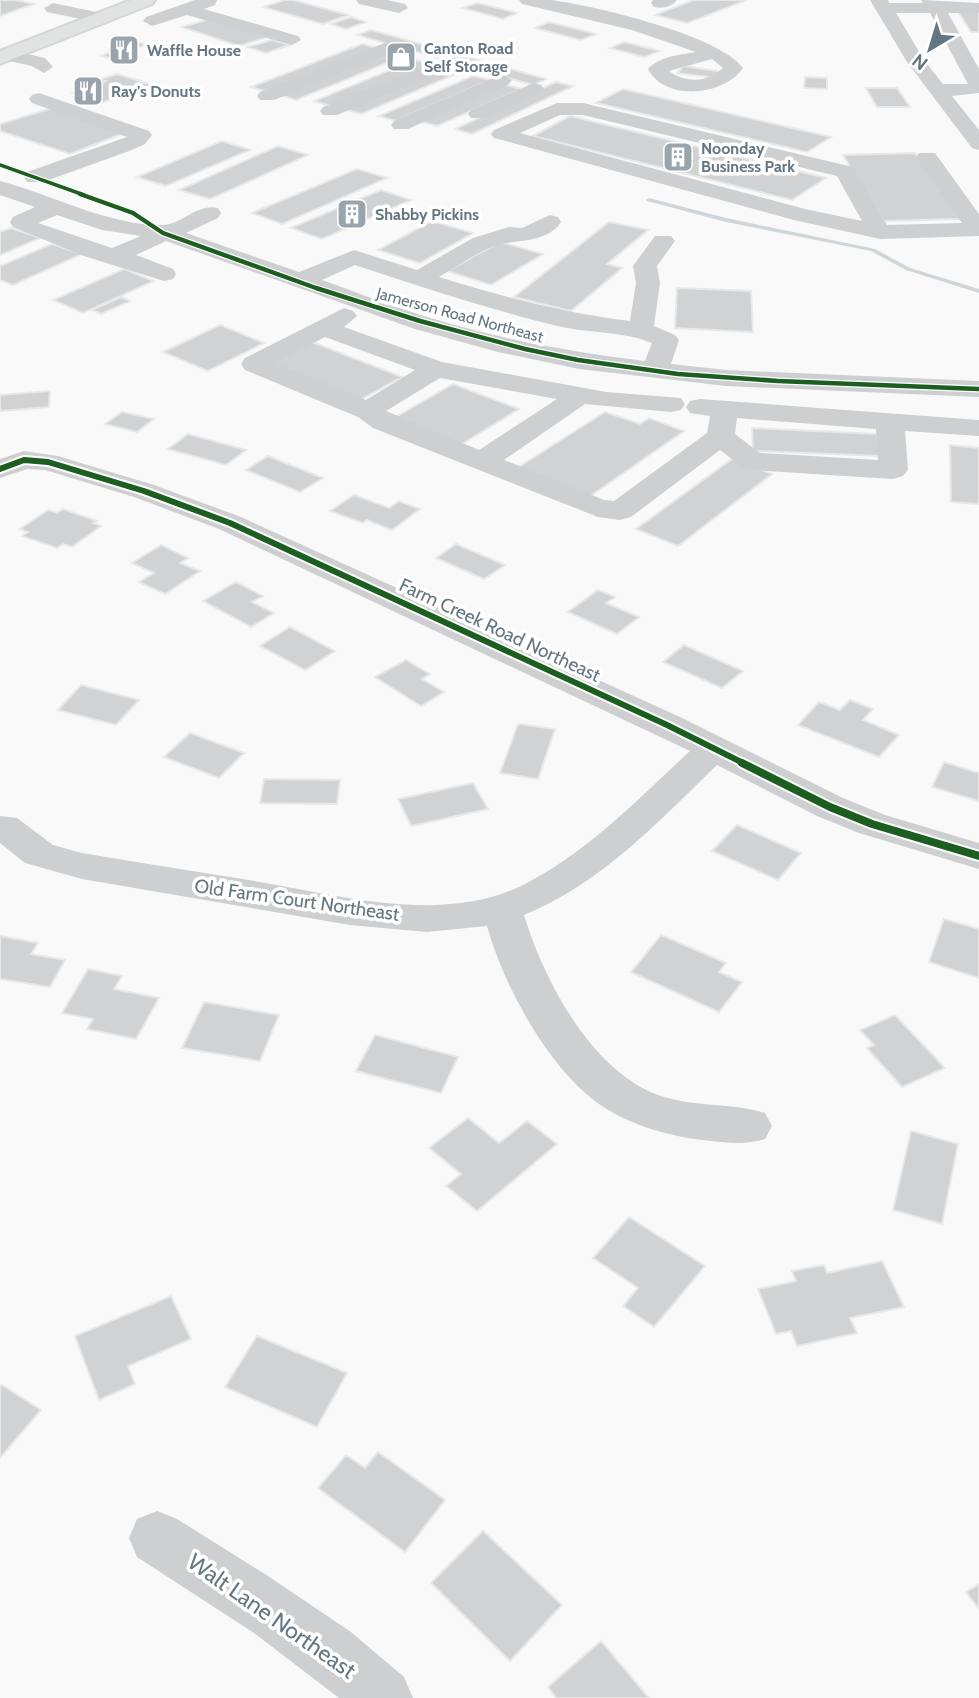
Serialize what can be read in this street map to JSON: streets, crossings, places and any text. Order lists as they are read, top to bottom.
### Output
{
  "streets": {
    "street": [
      "Jamerson Road Northeast",
      "Farm Creek Road Northeast",
      "Old Farm Court Northeast",
      "Walt Lane Northeast"
    ]
  },
  "crossings": [
    ["Farm Creek Road Northeast", "Old Farm Court Northeast"]
  ],
  "places": {
    "restaurant": ["Waffle House", "Ray's Donuts"],
    "shop": ["Canton Road Self Storage"],
    "building": ["Noonday Business Park", "Shabby Pickins"]
  },
  "north": "bottom left"
}
